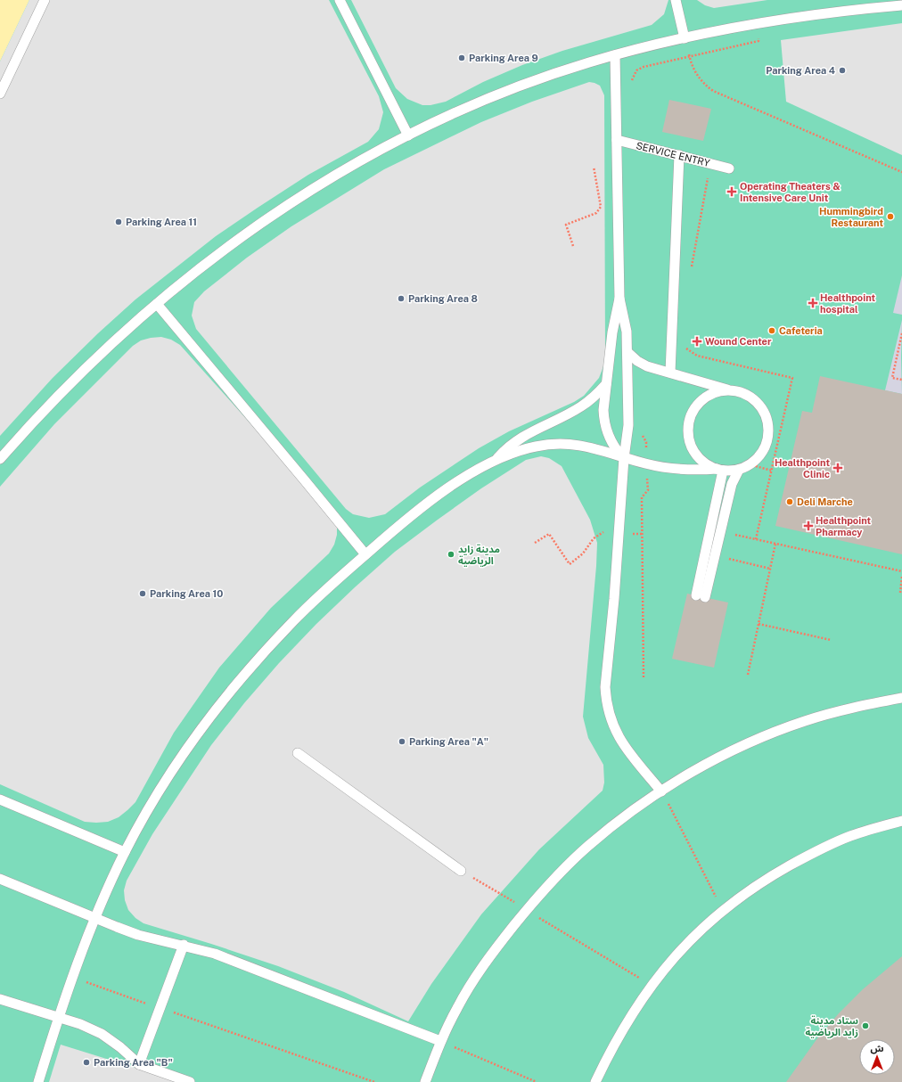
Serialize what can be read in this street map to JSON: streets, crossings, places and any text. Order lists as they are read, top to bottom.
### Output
{
  "streets": {
    "lane": ["SERVICE ENTRY"]
  },
  "places": {
    "other": [
      "Parking Area 9",
      "Parking Area 4",
      "Hummingbird Restaurant",
      "Parking Area 11",
      "Parking Area 8",
      "Cafeteria",
      "Deli Marche",
      "مدينة زايد الرياضية",
      "Parking Area 10",
      "Parking Area \"A\"",
      "ستاد مدينة زايد الرياضية",
      "Parking Area \"B\""
    ],
    "health": [
      "Operating Theaters & Intensive Care Unit",
      "Healthpoint hospital",
      "Wound Center",
      "Healthpoint Clinic",
      "Healthpoint Pharmacy"
    ]
  },
  "north": "top"
}
